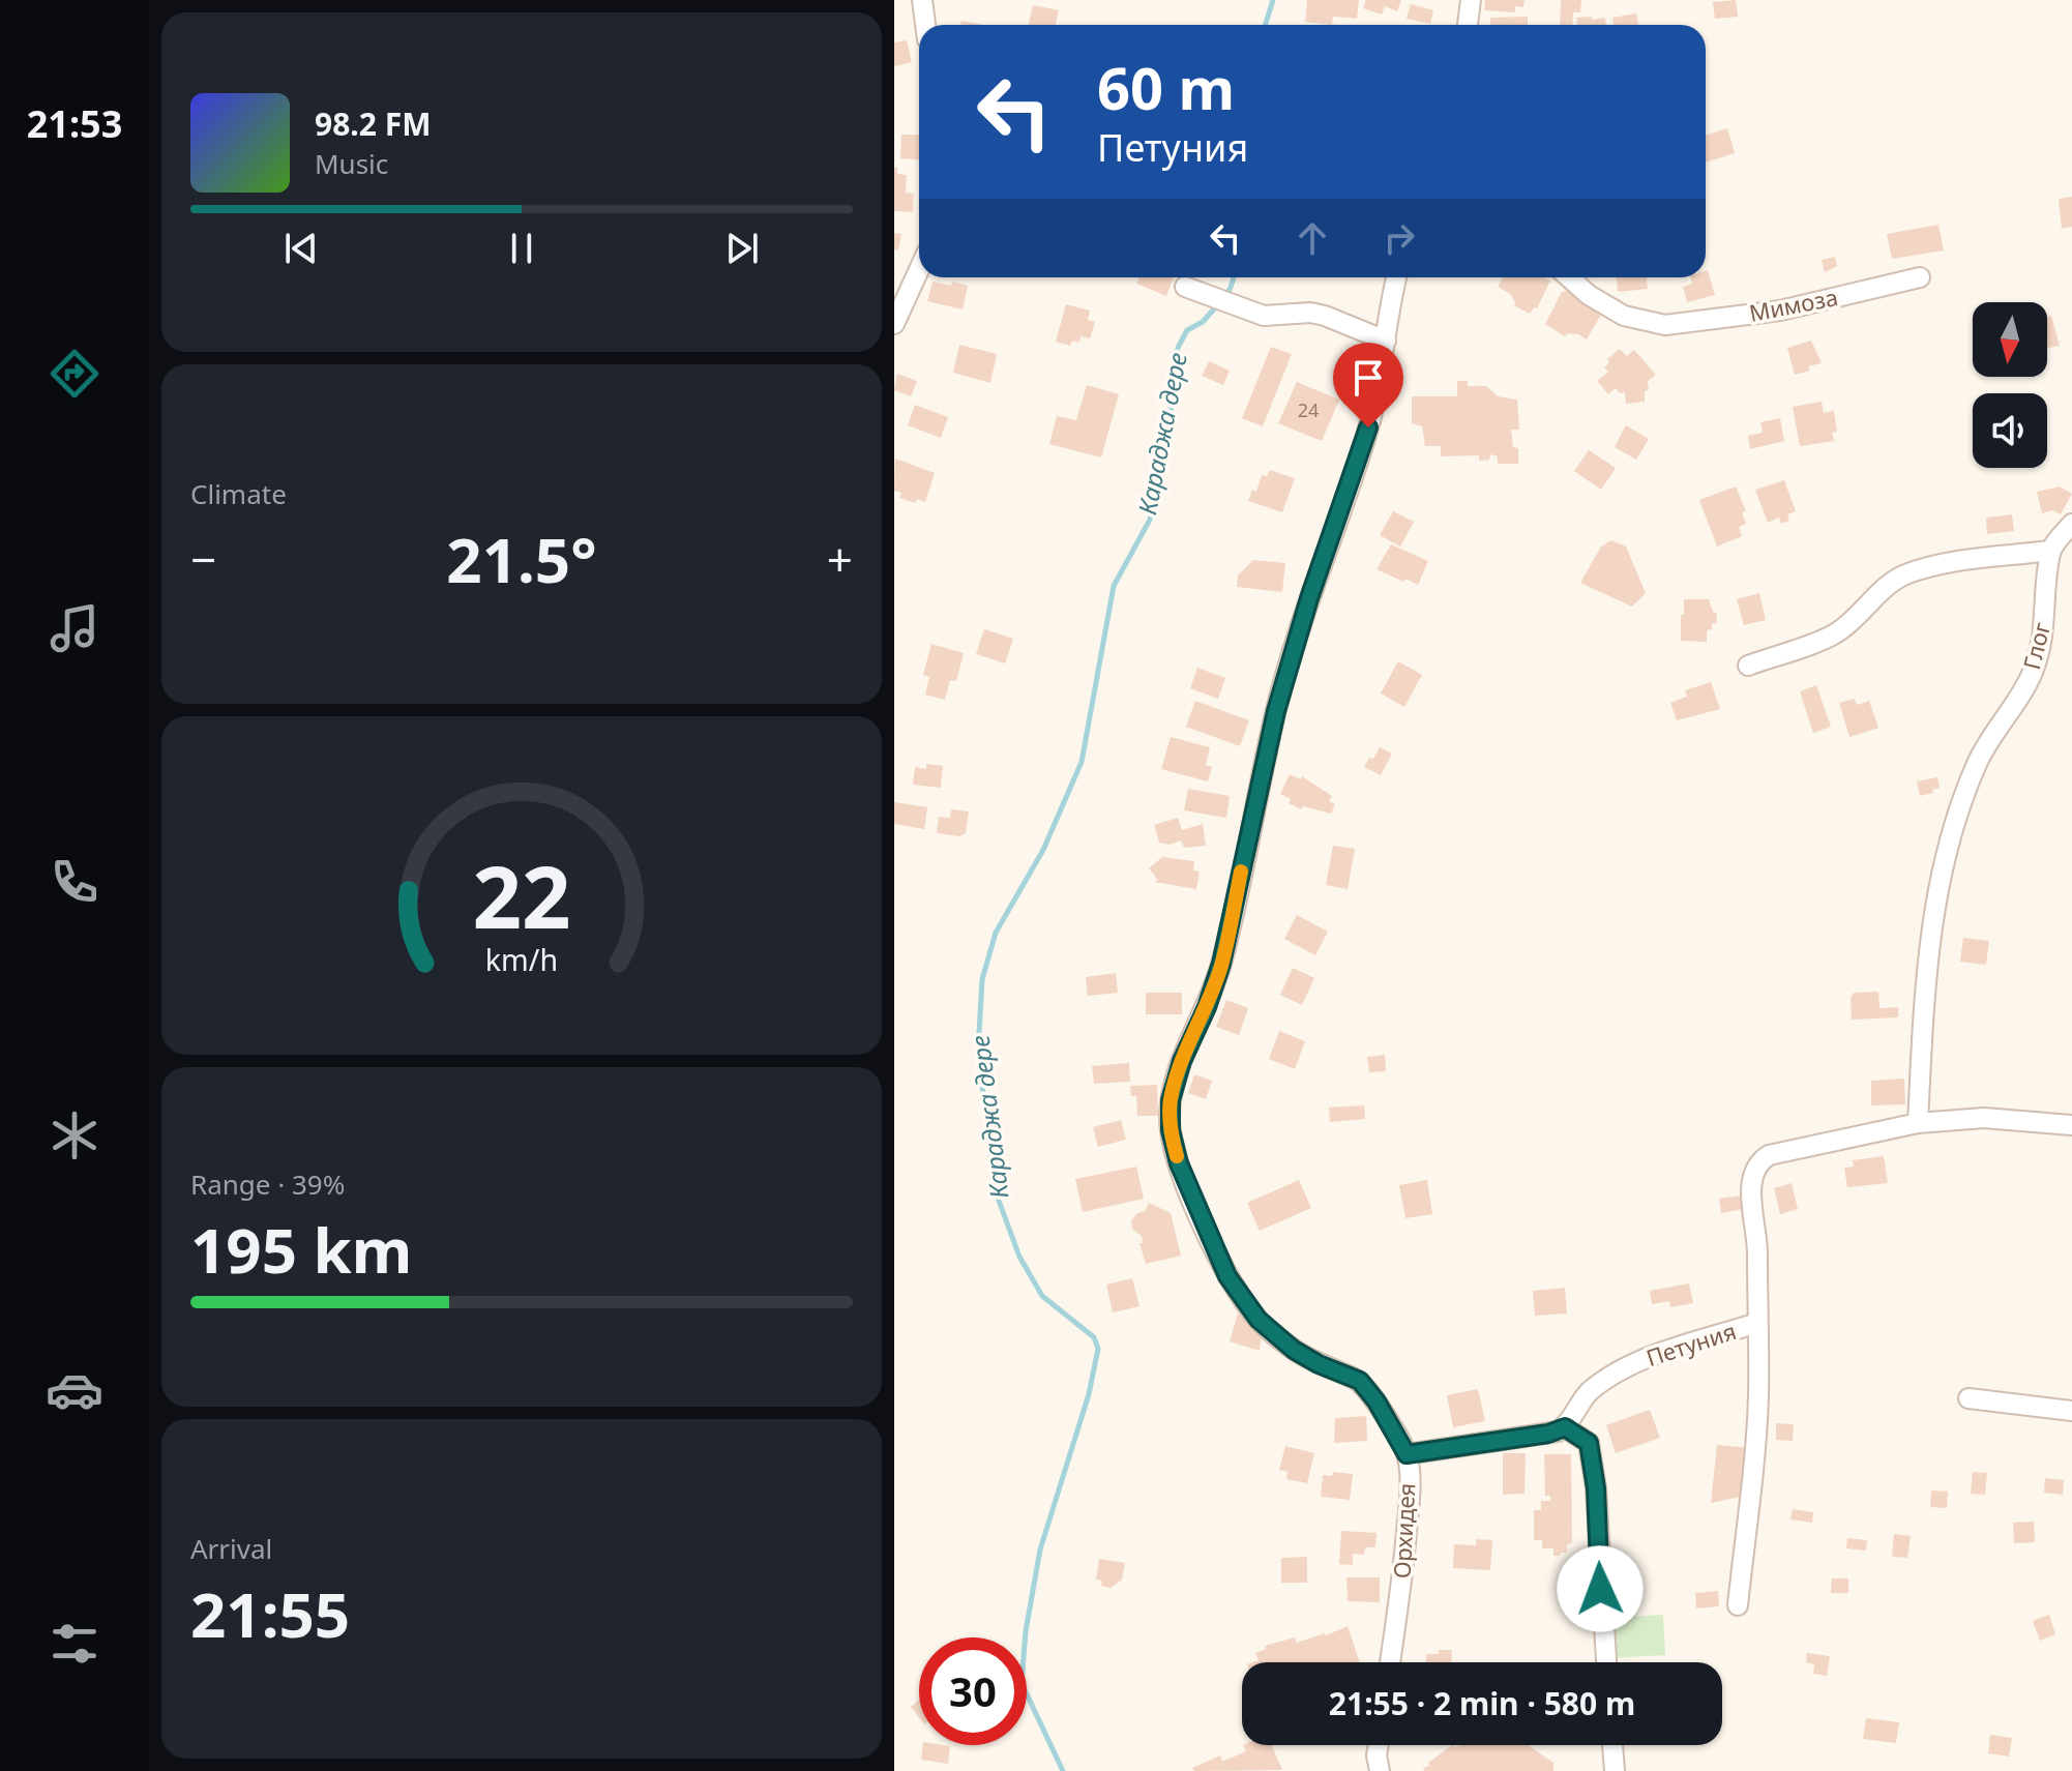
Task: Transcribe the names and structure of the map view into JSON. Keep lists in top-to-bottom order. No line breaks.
{"streets":{"street":["Мимоза","Глог","Петуния","Орхидея"]},"water":["Караджа дере"],"house_numbers":["24"],"north":"bottom","page":{"tabs":"21:53","turn":["60 m","Петуния"],"song":["98.2 FM","Music"],"tile":["Climate",["Range · 39%","195 km"],["Arrival","21:55"]],"heat":["−","21.5°","+"],"limit":"30","trip":"21:55 · 2 min · 580 m","gauge":["22","km/h"]}}
